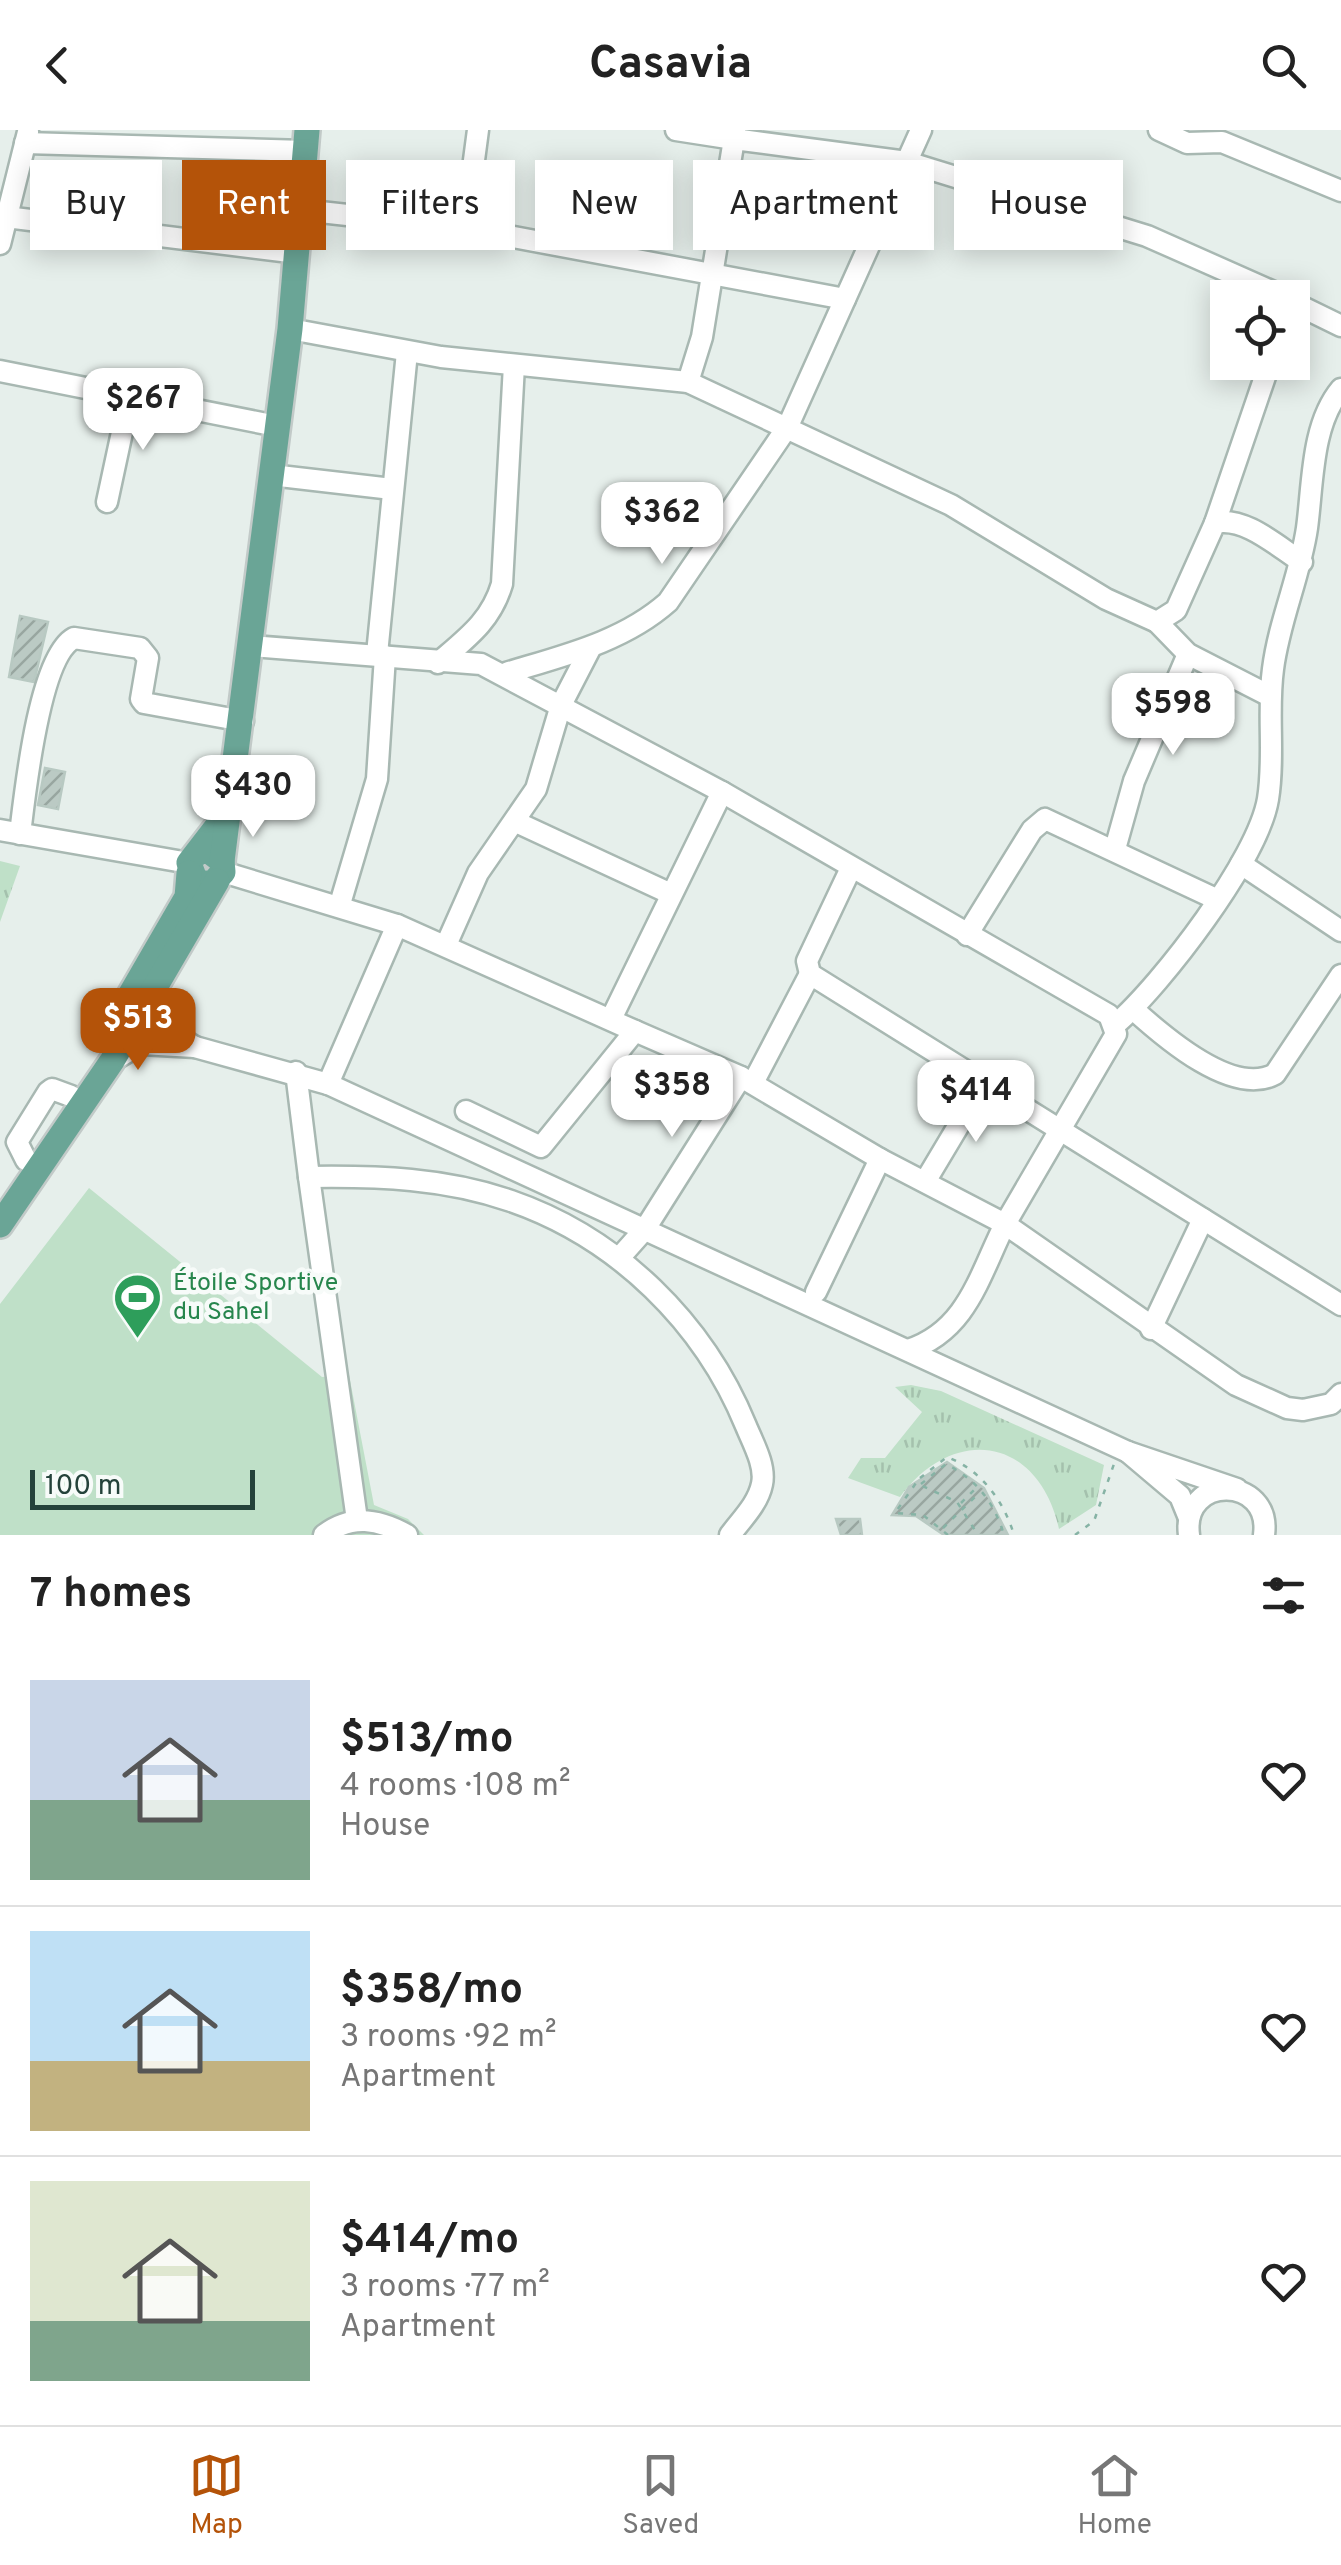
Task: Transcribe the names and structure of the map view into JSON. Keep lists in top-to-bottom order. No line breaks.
{"places":{"sports":["Étoile Sportive du Sahel"]},"scale_bar":"100 m","page":{"header":"Casavia","chip":["Buy","Rent","Filters","New","Apartment","House"],"price":["$267","$362","$598","$430","$513","$358","$414"],"scale":"100 m","heading":"7 homes","list":[{"name":"$513/mo","note":"4 rooms · 108 m² · House"},{"name":"$358/mo","note":"3 rooms · 92 m² · Apartment"},{"name":"$414/mo","note":"3 rooms · 77 m² · Apartment"}],"tabs":["Map","Saved","Home"]}}
